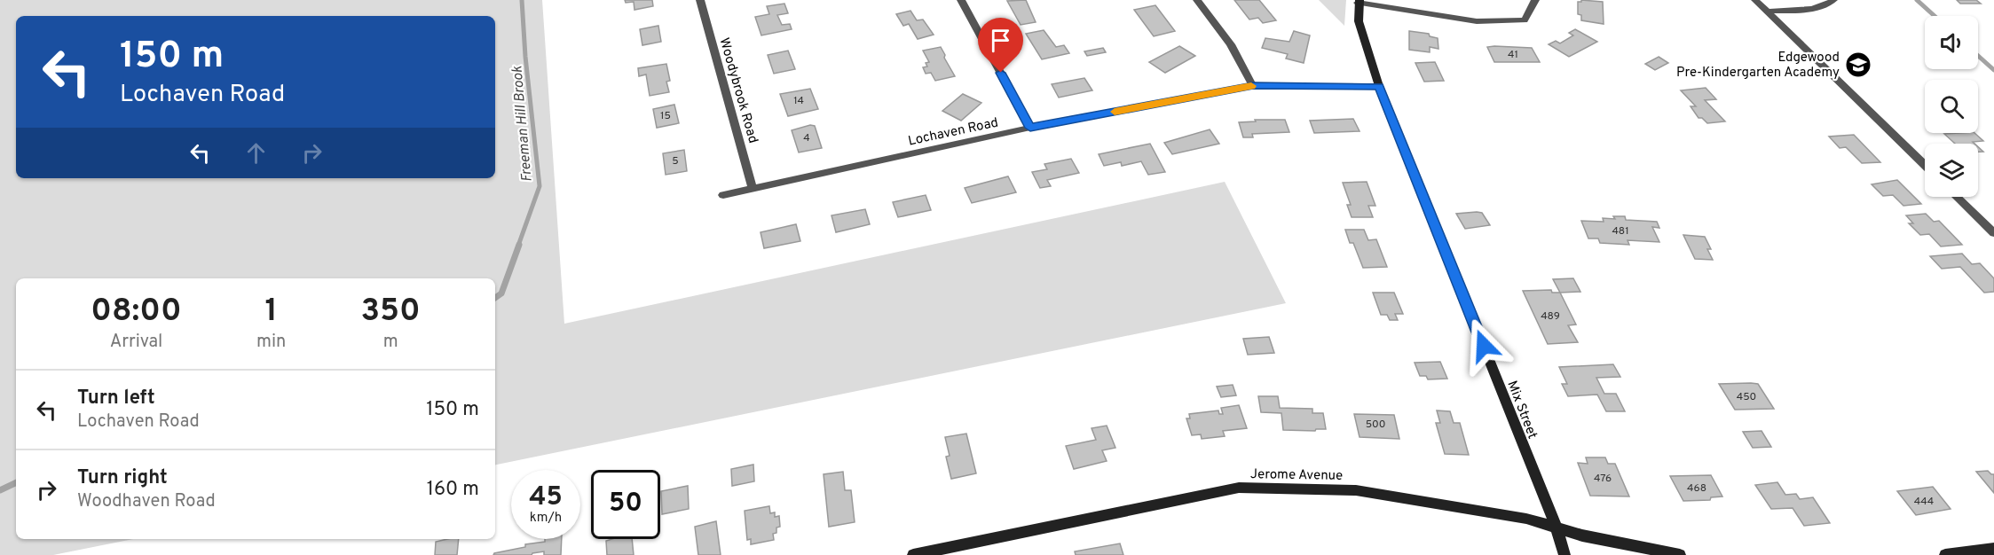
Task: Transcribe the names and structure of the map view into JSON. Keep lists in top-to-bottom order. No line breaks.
{"streets":{"main road":["Mix Street","Jerome Avenue"],"street":["Woodybrook Road","Lochaven Road"]},"crossings":[["Woodybrook Road","Lochaven Road"],["Lochaven Road","Mix Street"],["Mix Street","Jerome Avenue"]],"water":["Freeman Hill Brook"],"places":{"school or university":["Edgewood Pre-Kindergarten Academy"]},"house_numbers":["41","14","15","4","5","481","489","450","500","476","468","444"],"page":{"turn":["150 m","Lochaven Road"],"eta":["08:00","Arrival","1","min","350","m"],"list":[{"name":"Turn left","note":"Lochaven Road","value":"150 m"},{"name":"Turn right","note":"Woodhaven Road","value":"160 m"}],"speed":"45 km/h","limit":"50"}}
